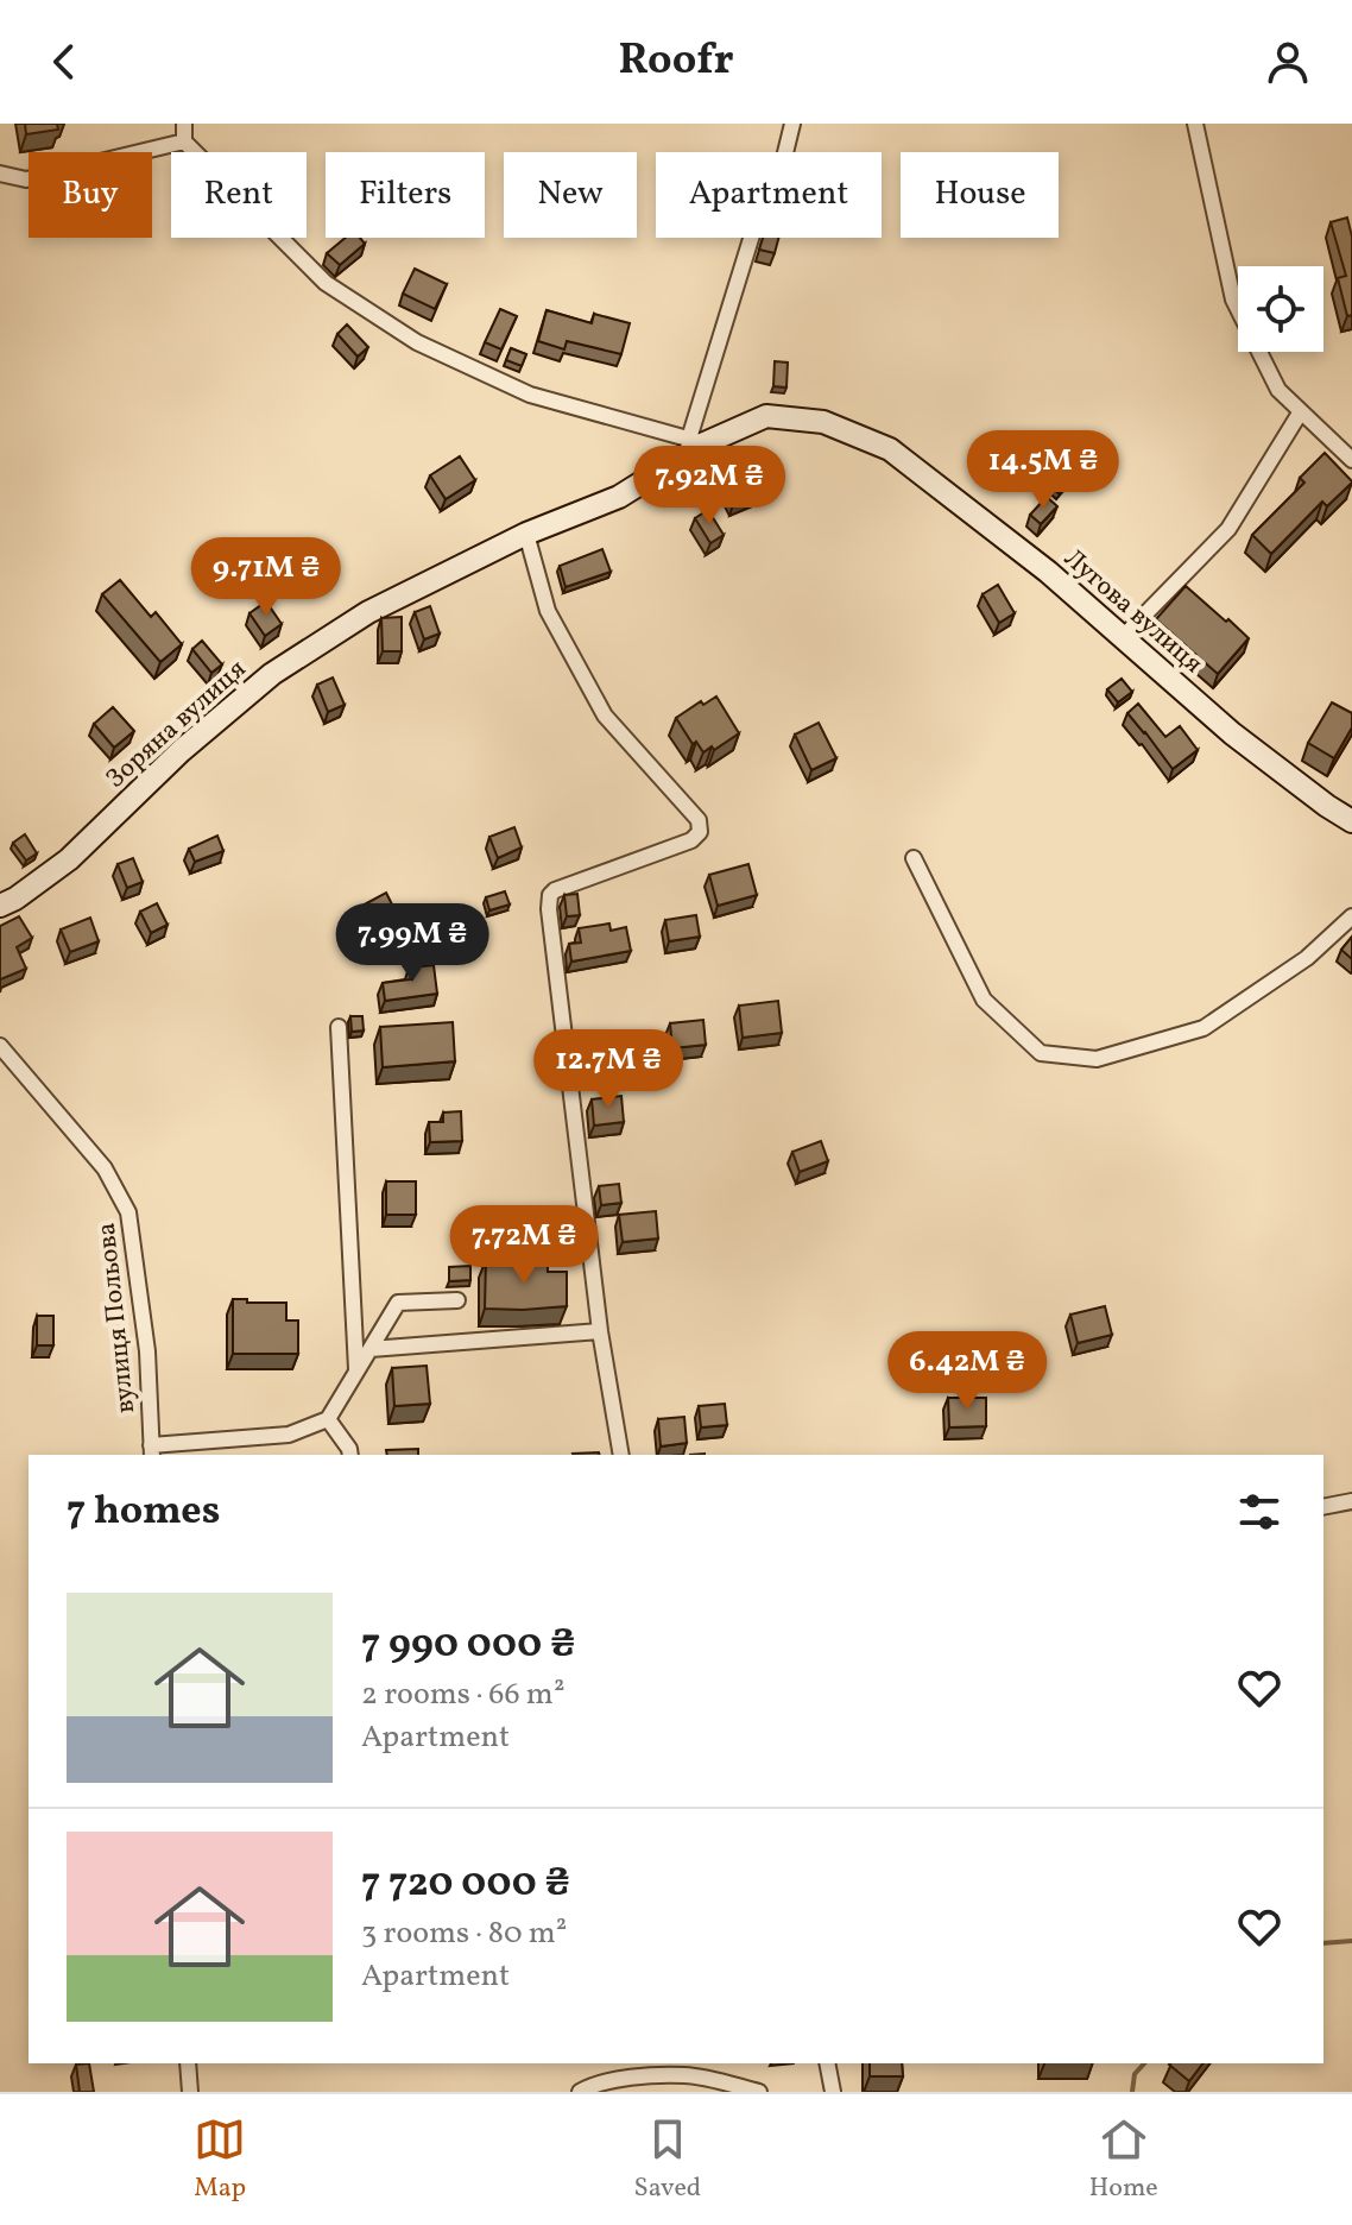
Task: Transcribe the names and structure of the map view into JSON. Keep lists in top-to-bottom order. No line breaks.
{"streets":{"street":["Лугова вулиця","Зоряна вулиця","вулиця Польова"]},"crossings":[["Лугова вулиця","Зоряна вулиця"]],"page":{"header":"Roofr","chip":["Buy","Rent","Filters","New","Apartment","House"],"price":["14.5M ₴","7.92M ₴","9.71M ₴","7.99M ₴","12.7M ₴","7.72M ₴","6.42M ₴"],"heading":"7 homes","list":[{"name":"7 990 000 ₴","note":"2 rooms · 66 m² · Apartment"},{"name":"7 720 000 ₴","note":"3 rooms · 80 m² · Apartment"}],"tabs":["Map","Saved","Home"]}}
